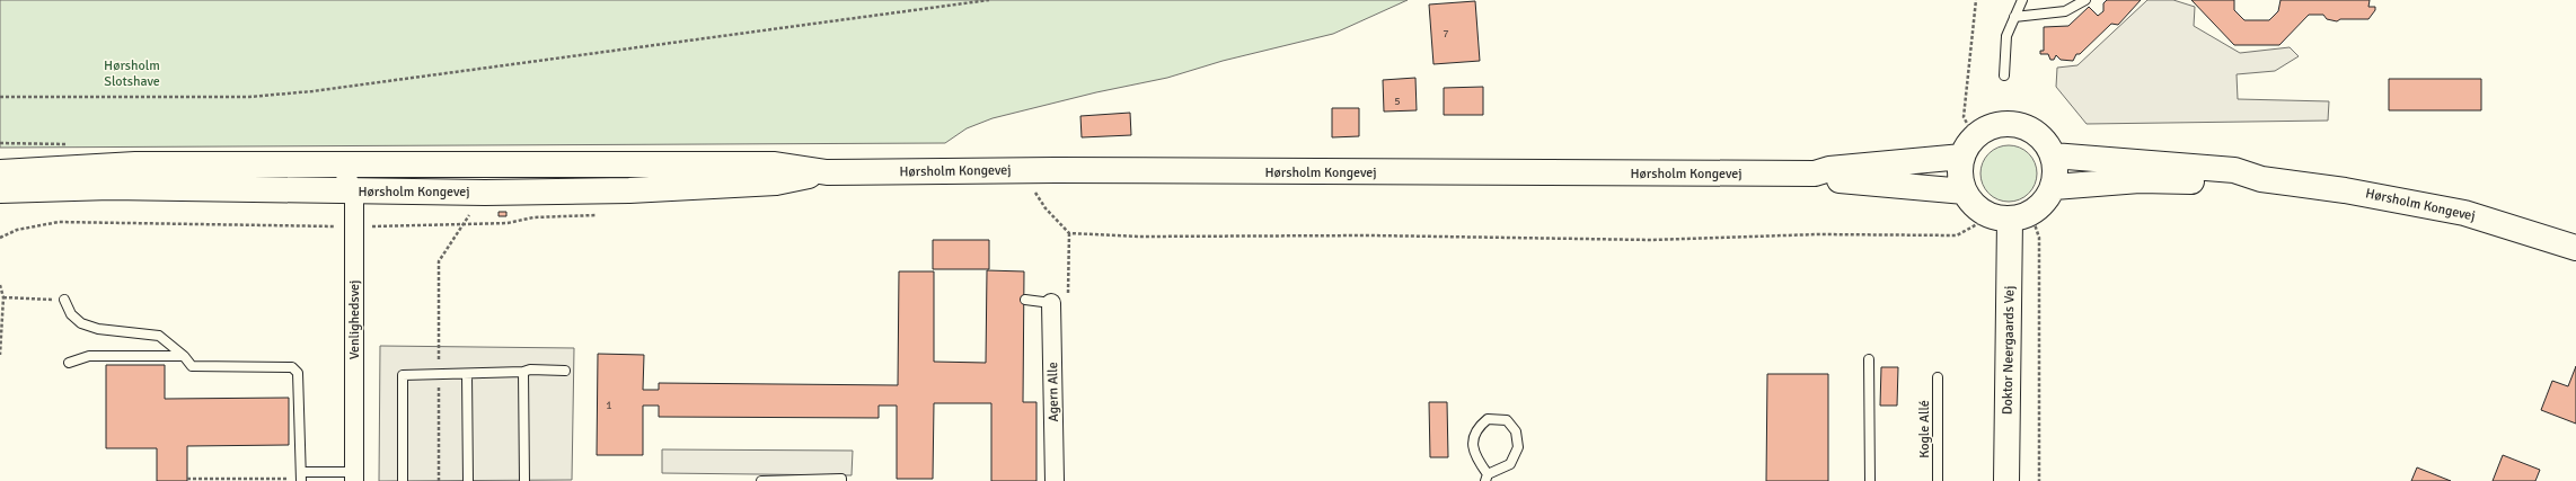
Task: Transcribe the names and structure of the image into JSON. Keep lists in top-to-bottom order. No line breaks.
{"streets":{"main road":["Hørsholm Kongevej","Doktor Neergaards Vej"],"street":["Venlighedsvej","Agern Alle"],"lane":["Kogle Allé"]},"crossings":[["Hørsholm Kongevej","Venlighedsvej"],["Hørsholm Kongevej","Doktor Neergaards Vej"]],"parks":["Hørsholm Slotshave"],"house_numbers":["7","5","1"]}
